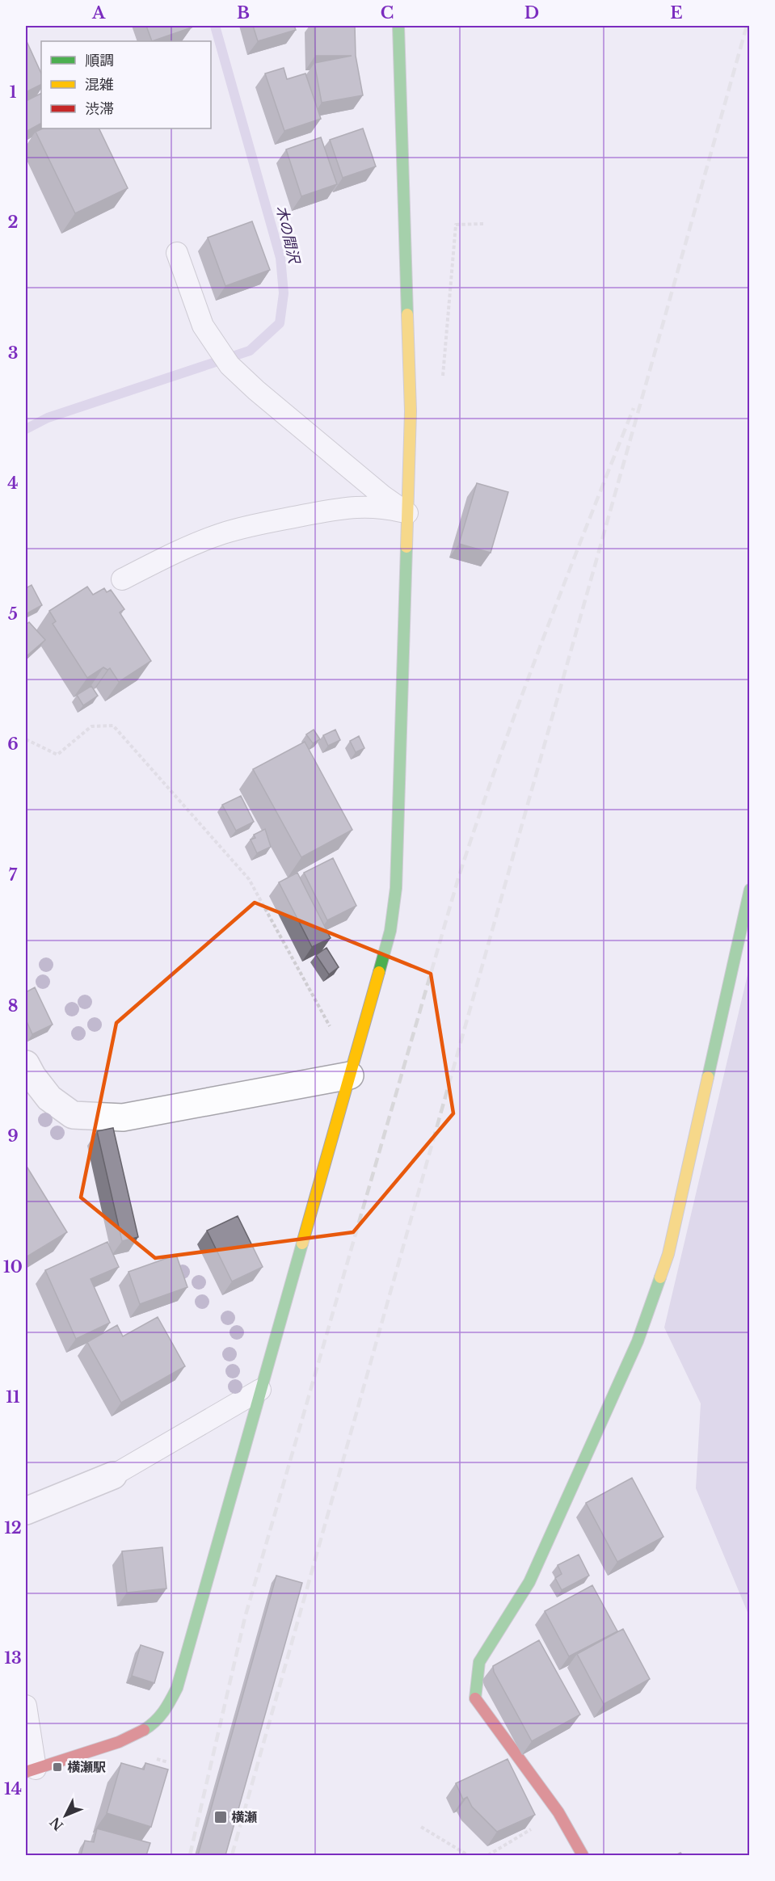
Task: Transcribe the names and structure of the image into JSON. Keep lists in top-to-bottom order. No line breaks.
{"water":["木の間沢"],"places":{"transit":["横瀬駅","横瀬"]},"legend":["順調","混雑","渋滞"],"north":"bottom left","grid":{"columns":["A","B","C","D","E"],"rows":["1","2","3","4","5","6","7","8","9","10","11","12","13","14"]}}
